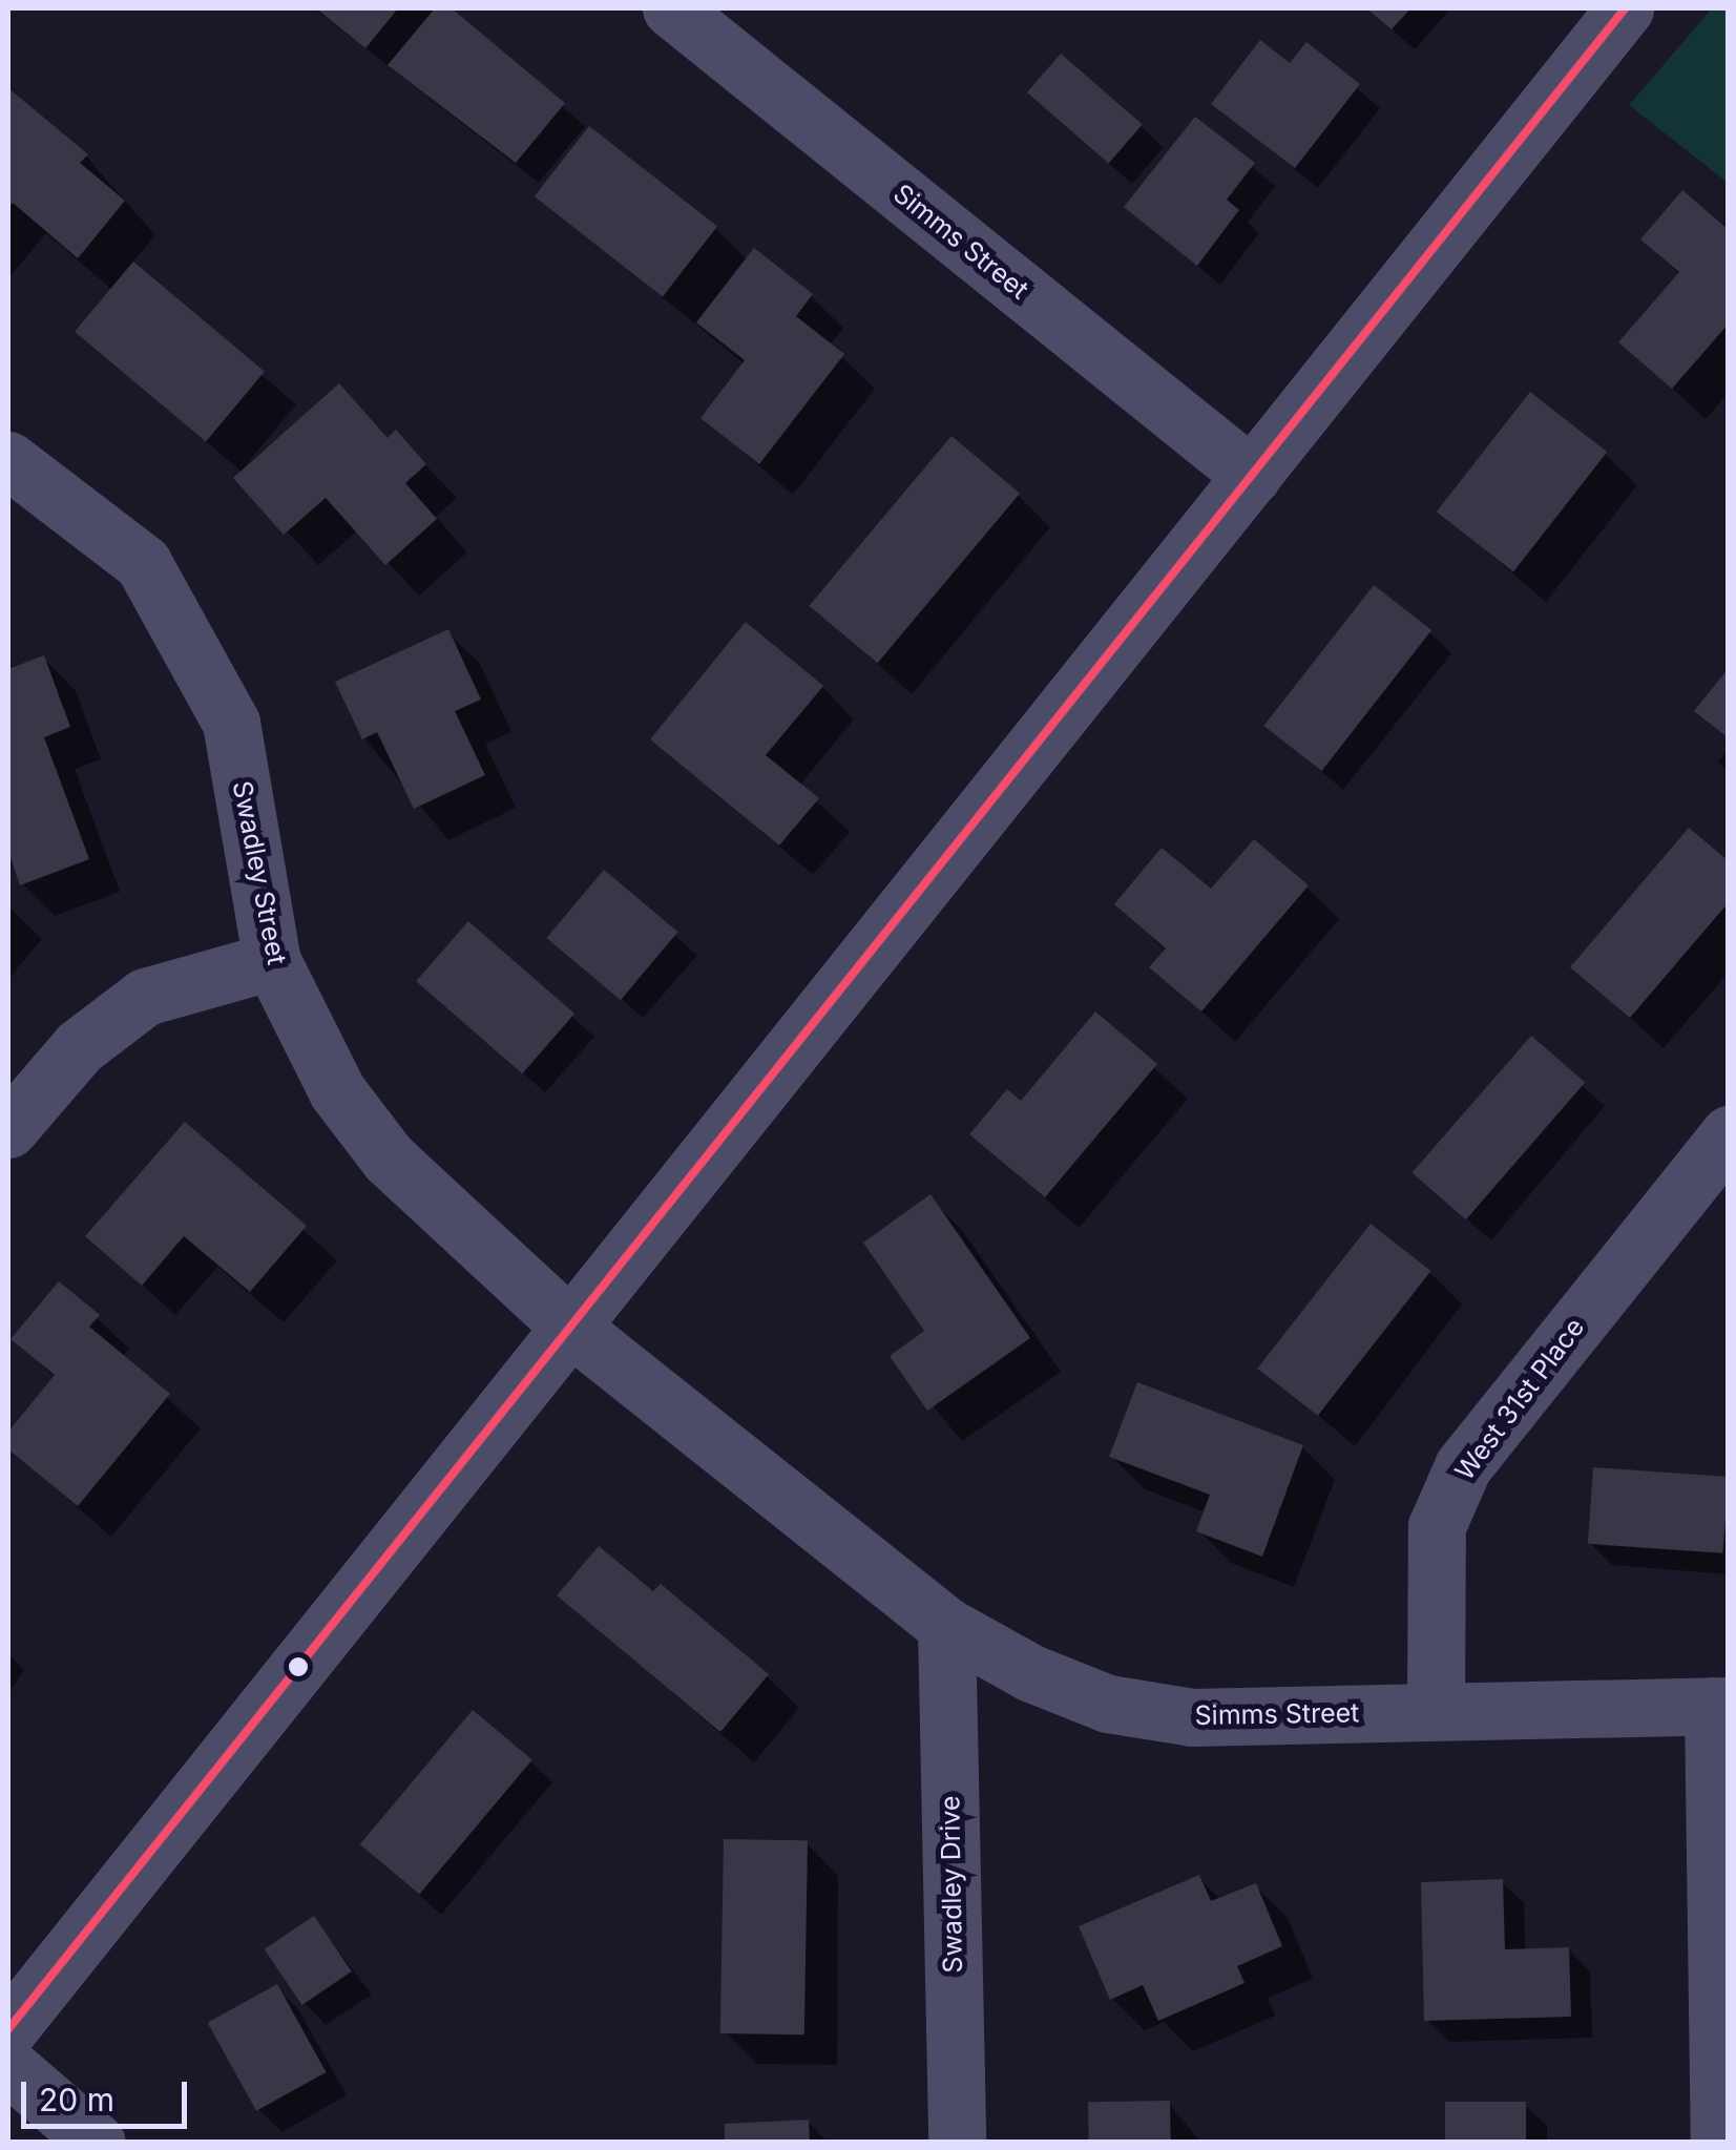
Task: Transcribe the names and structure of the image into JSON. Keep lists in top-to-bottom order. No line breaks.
{"streets":{"street":["Simms Street","Swadley Street","West 31st Place","Swadley Drive"]},"crossings":[["Simms Street","Swadley Street"],["Simms Street","West 31st Place"],["Simms Street","Swadley Drive"]],"scale_bar":"20 m"}
